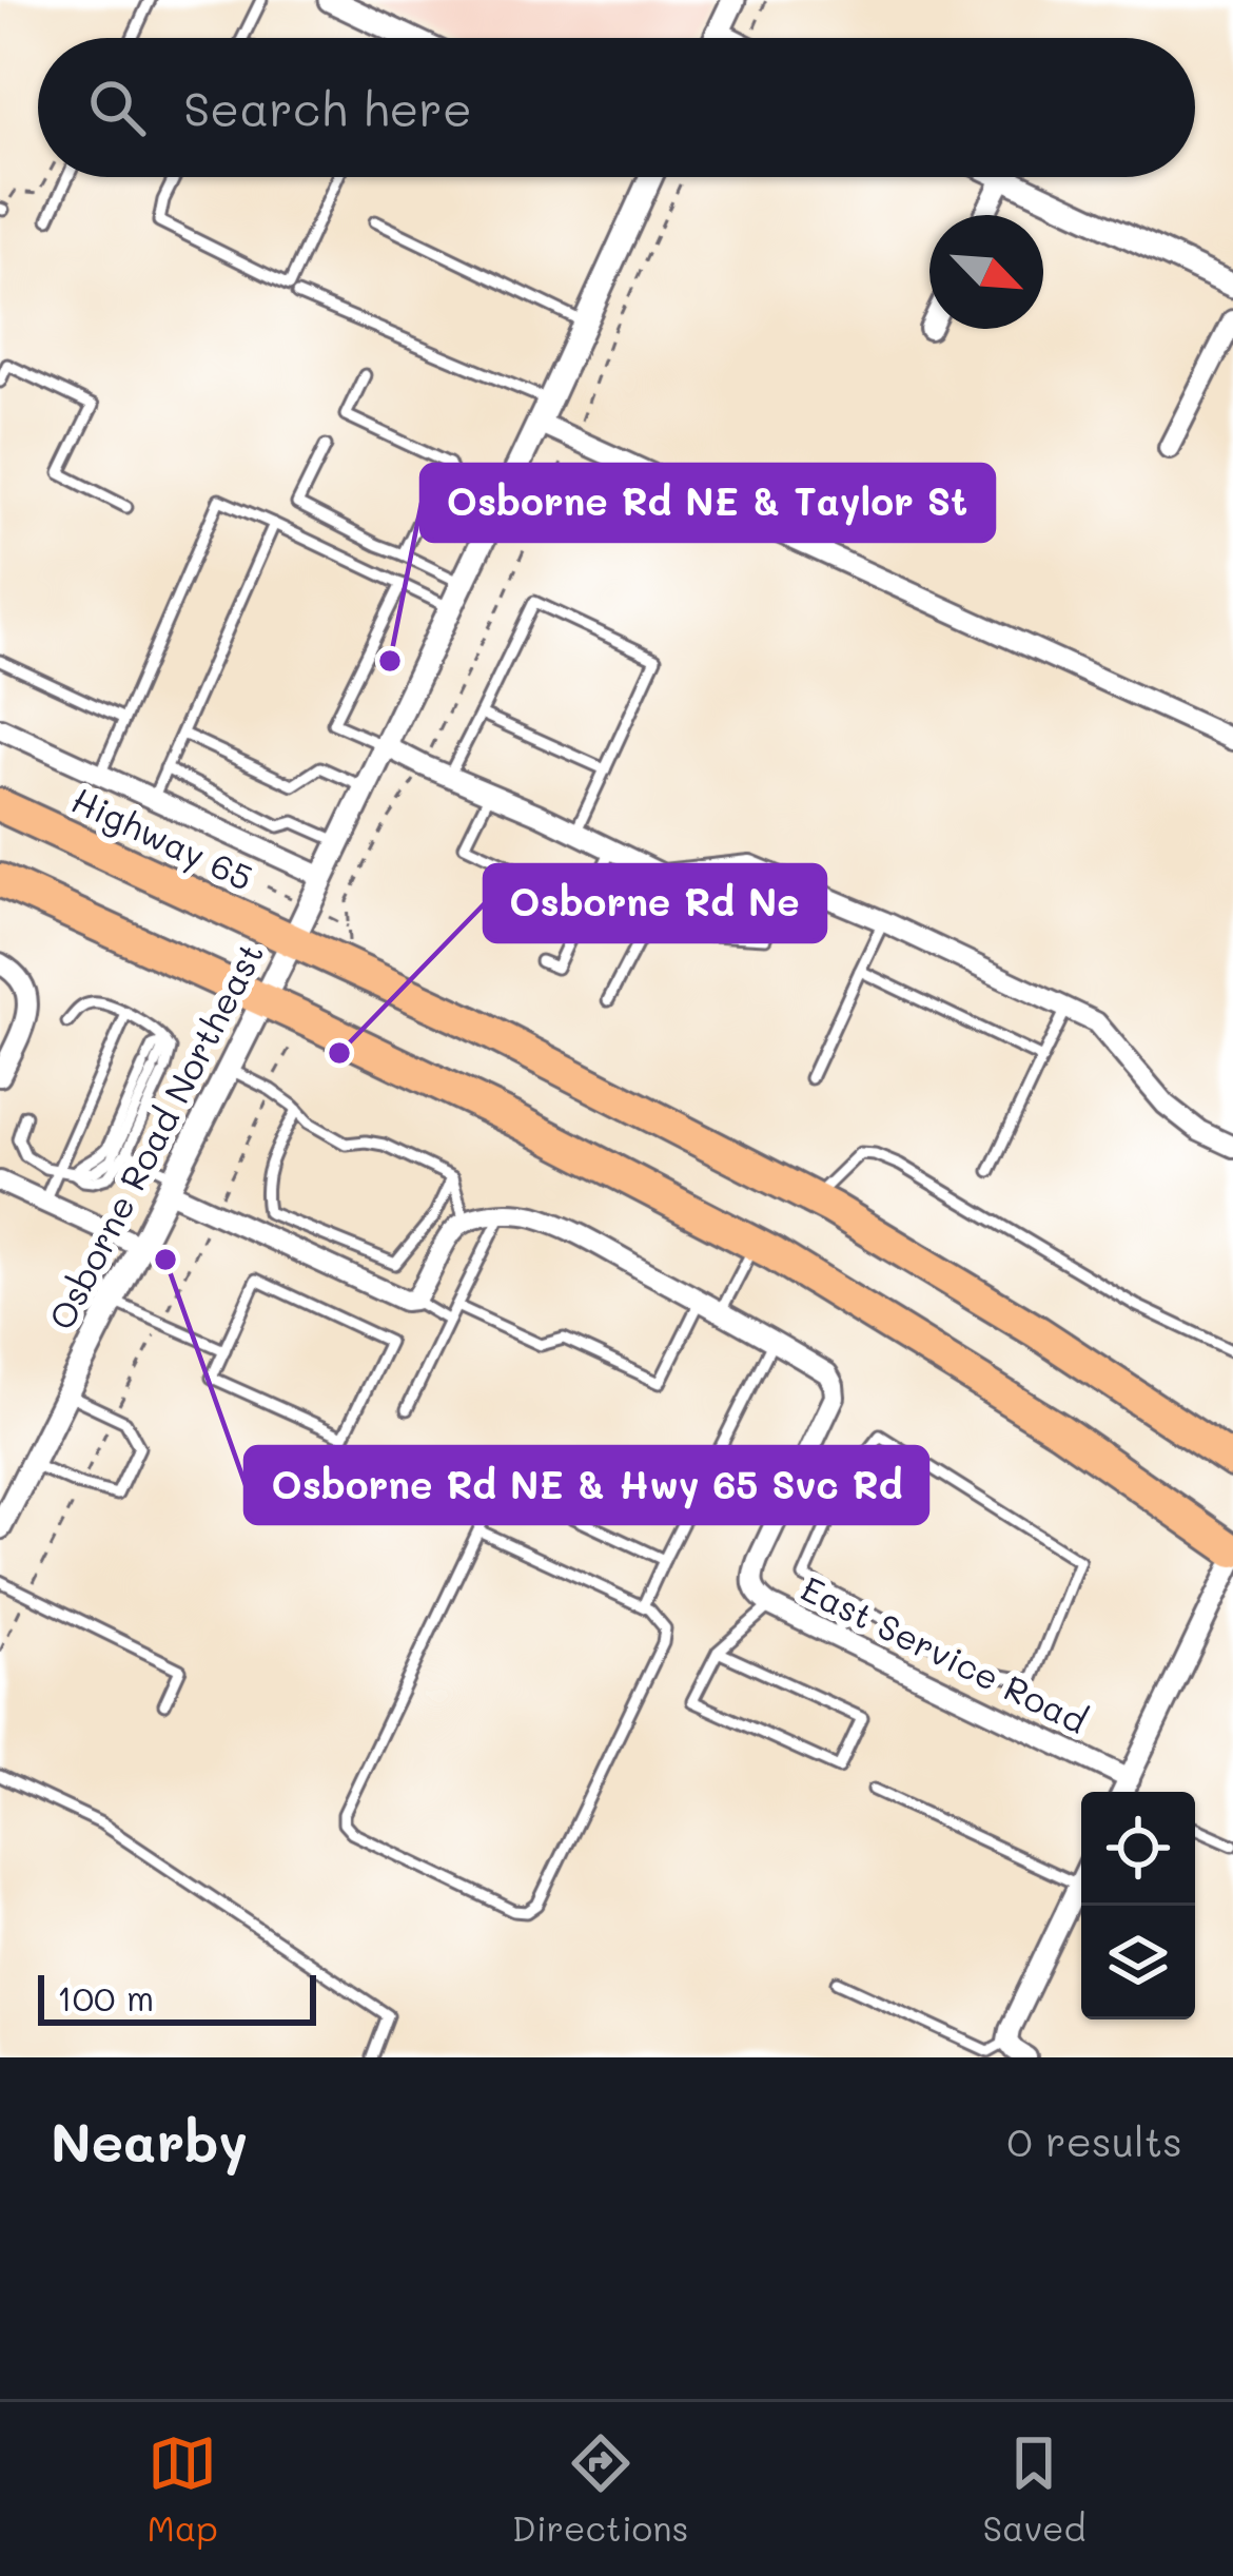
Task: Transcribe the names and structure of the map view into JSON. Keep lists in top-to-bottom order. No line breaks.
{"streets":{"highway":["Highway 65"],"street":["Osborne Road Northeast","East Service Road"]},"crossings":[["Highway 65","Osborne Road Northeast"]],"places":["Osborne Rd NE & Taylor St","Osborne Rd Ne","Osborne Rd NE & Hwy 65 Svc Rd"],"scale_bar":"100 m","north":"bottom right","page":{"search":"Search here","scale":"100 m","heading":["Nearby","0 results"],"nav":["Map","Directions","Saved"]}}
